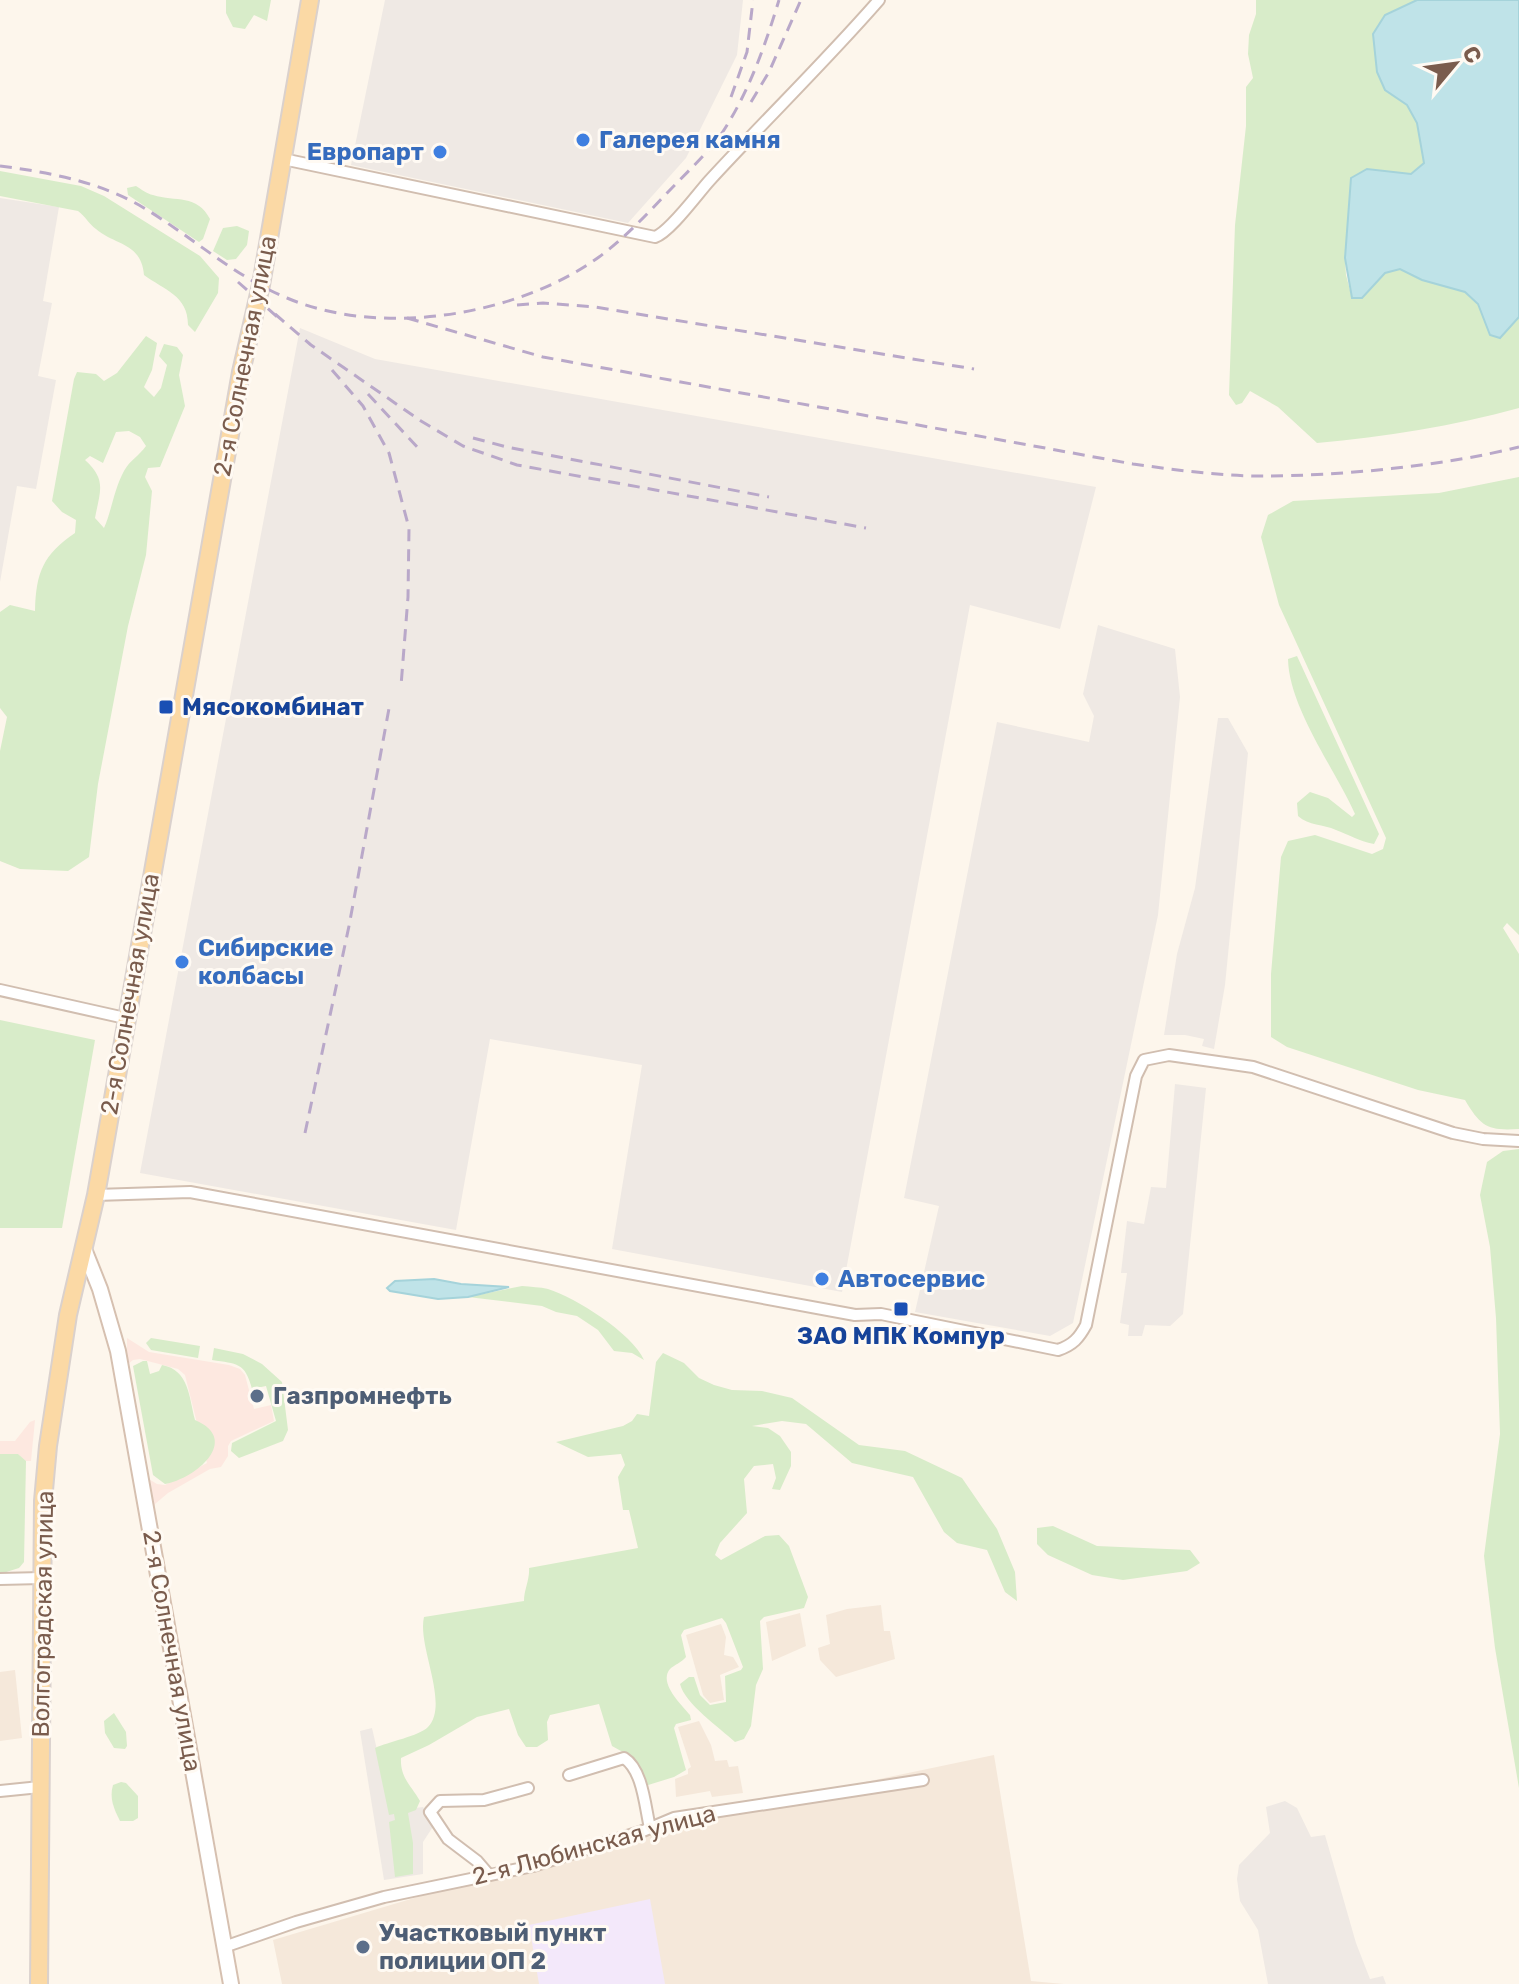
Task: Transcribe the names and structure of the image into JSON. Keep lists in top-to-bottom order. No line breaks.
{"streets":{"main road":["2-я Солнечная улица","Волгоградская улица"],"street":["2-я Любинская улица"]},"crossings":[["2-я Солнечная улица","Волгоградская улица"],["2-я Солнечная улица","2-я Любинская улица"]],"places":{"other":["Галерея камня","Европарт","Сибирские колбасы","Автосервис","Газпромнефть","Участковый пункт полиции ОП 2"],"transit":["Мясокомбинат","ЗАО МПК Компур"]},"north":"top right"}
